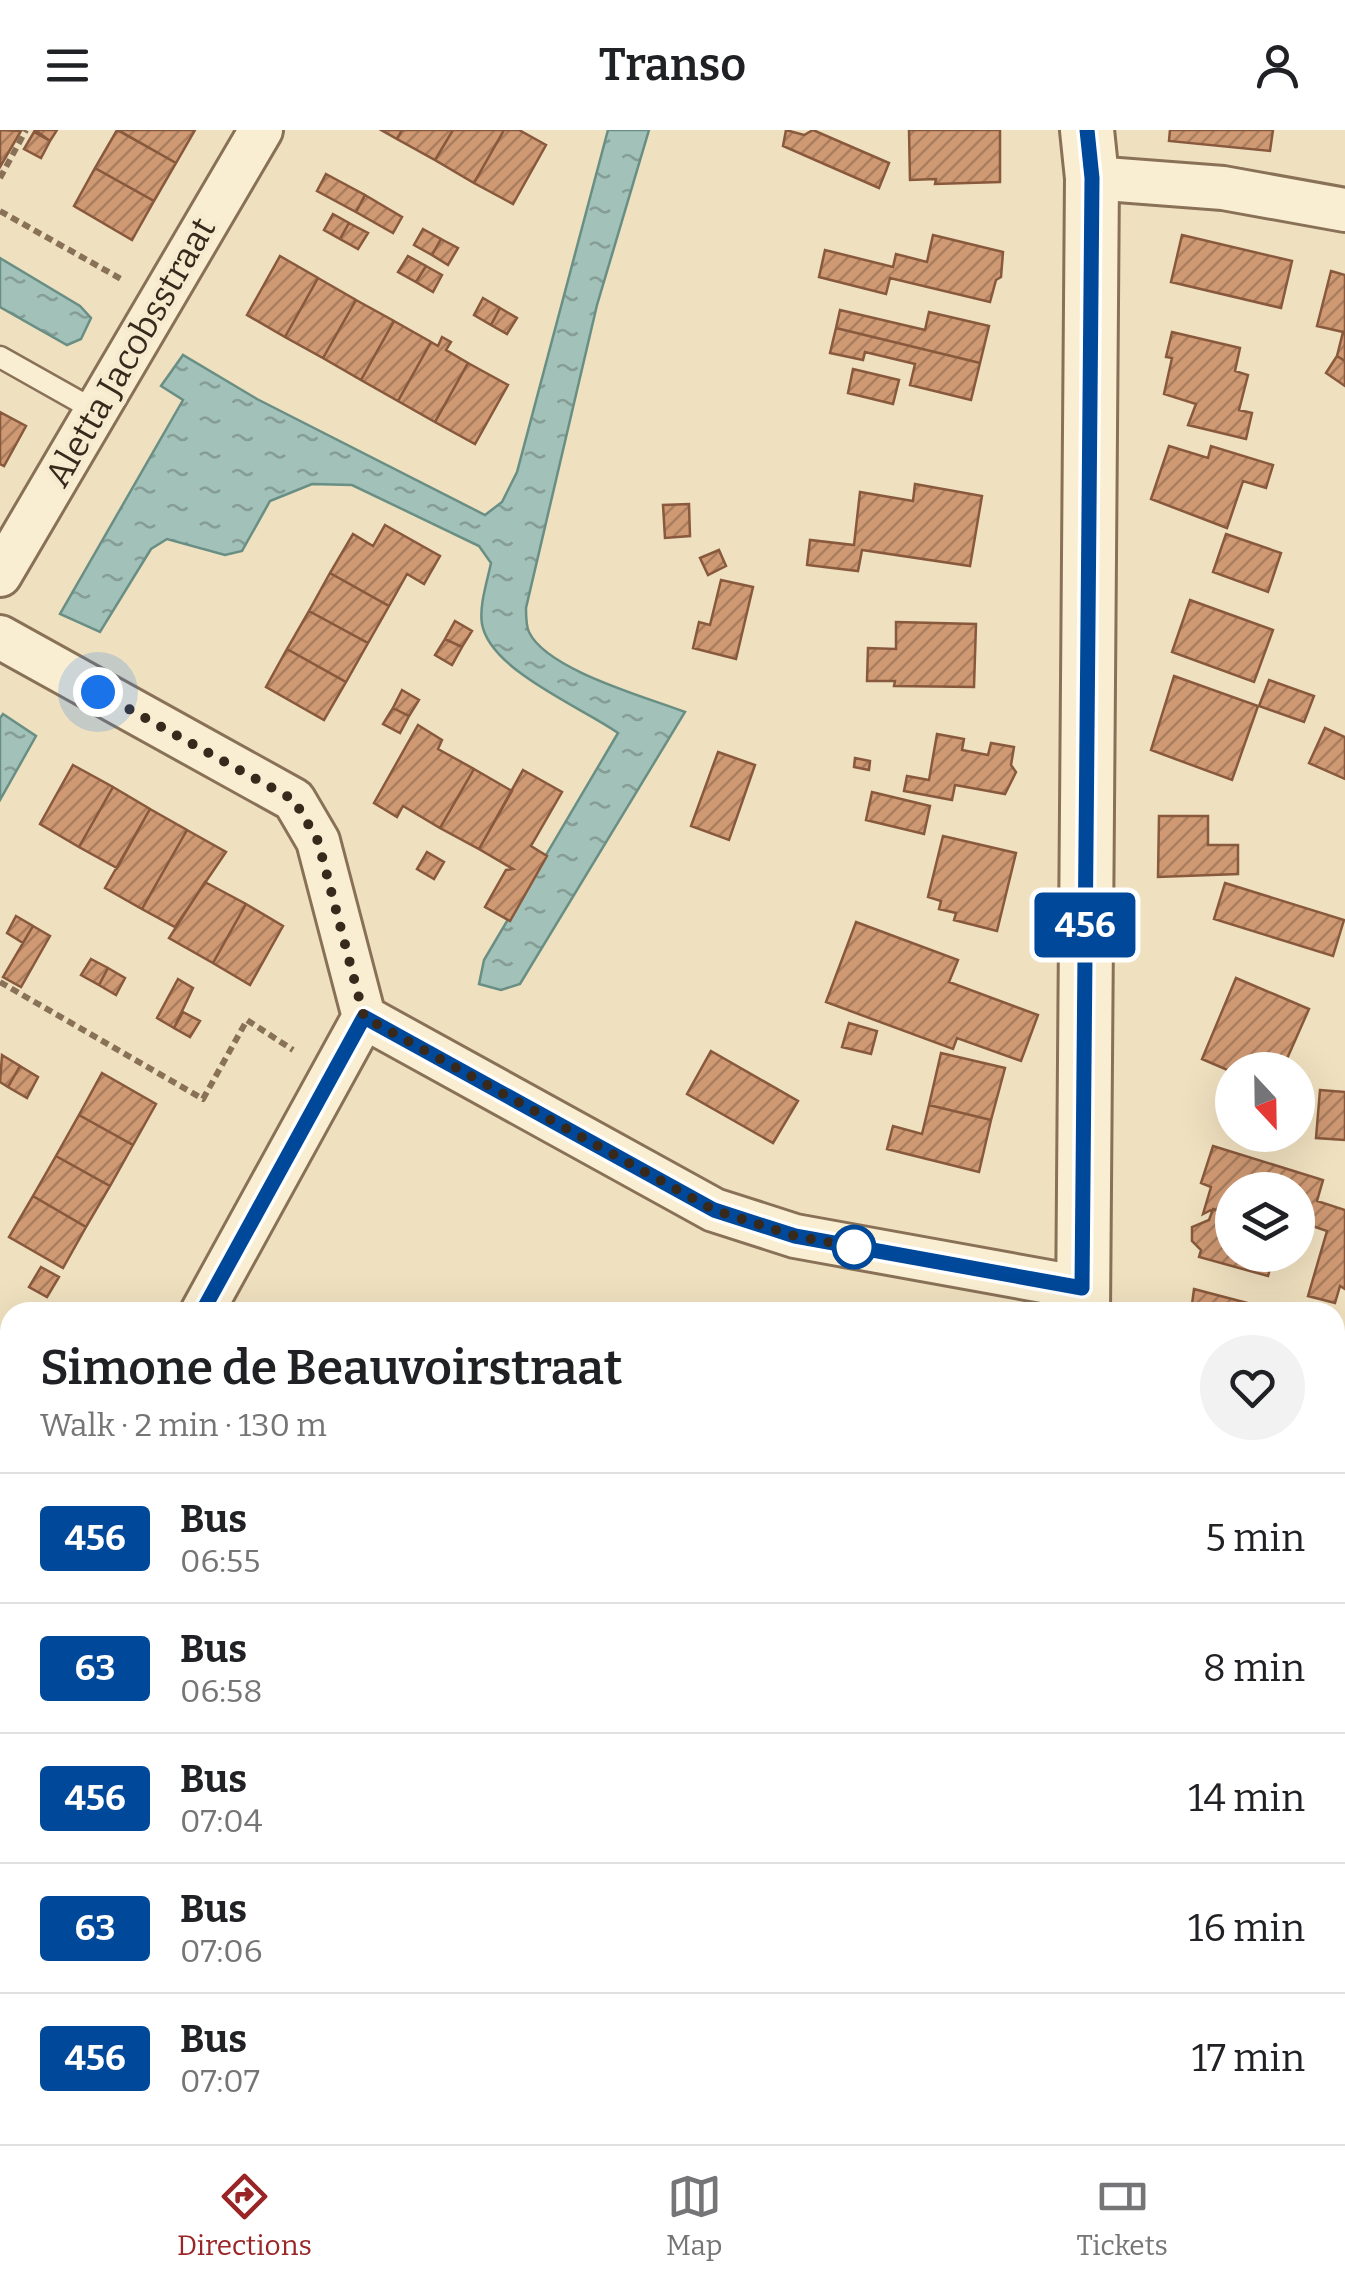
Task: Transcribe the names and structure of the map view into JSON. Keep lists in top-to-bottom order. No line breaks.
{"streets":{"street":["Aletta Jacobsstraat"]},"lines":["bus line 456"],"north":"bottom","page":{"header":"Transo","on_map":"456","heading":["Simone de Beauvoirstraat","Walk · 2 min · 130 m"],"list":[{"mark":"456","name":"Bus","note":"06:55","value":"5 min"},{"mark":"63","name":"Bus","note":"06:58","value":"8 min"},{"mark":"456","name":"Bus","note":"07:04","value":"14 min"},{"mark":"63","name":"Bus","note":"07:06","value":"16 min"},{"mark":"456","name":"Bus","note":"07:07","value":"17 min"}],"tabs":["Directions","Map","Tickets"]}}
